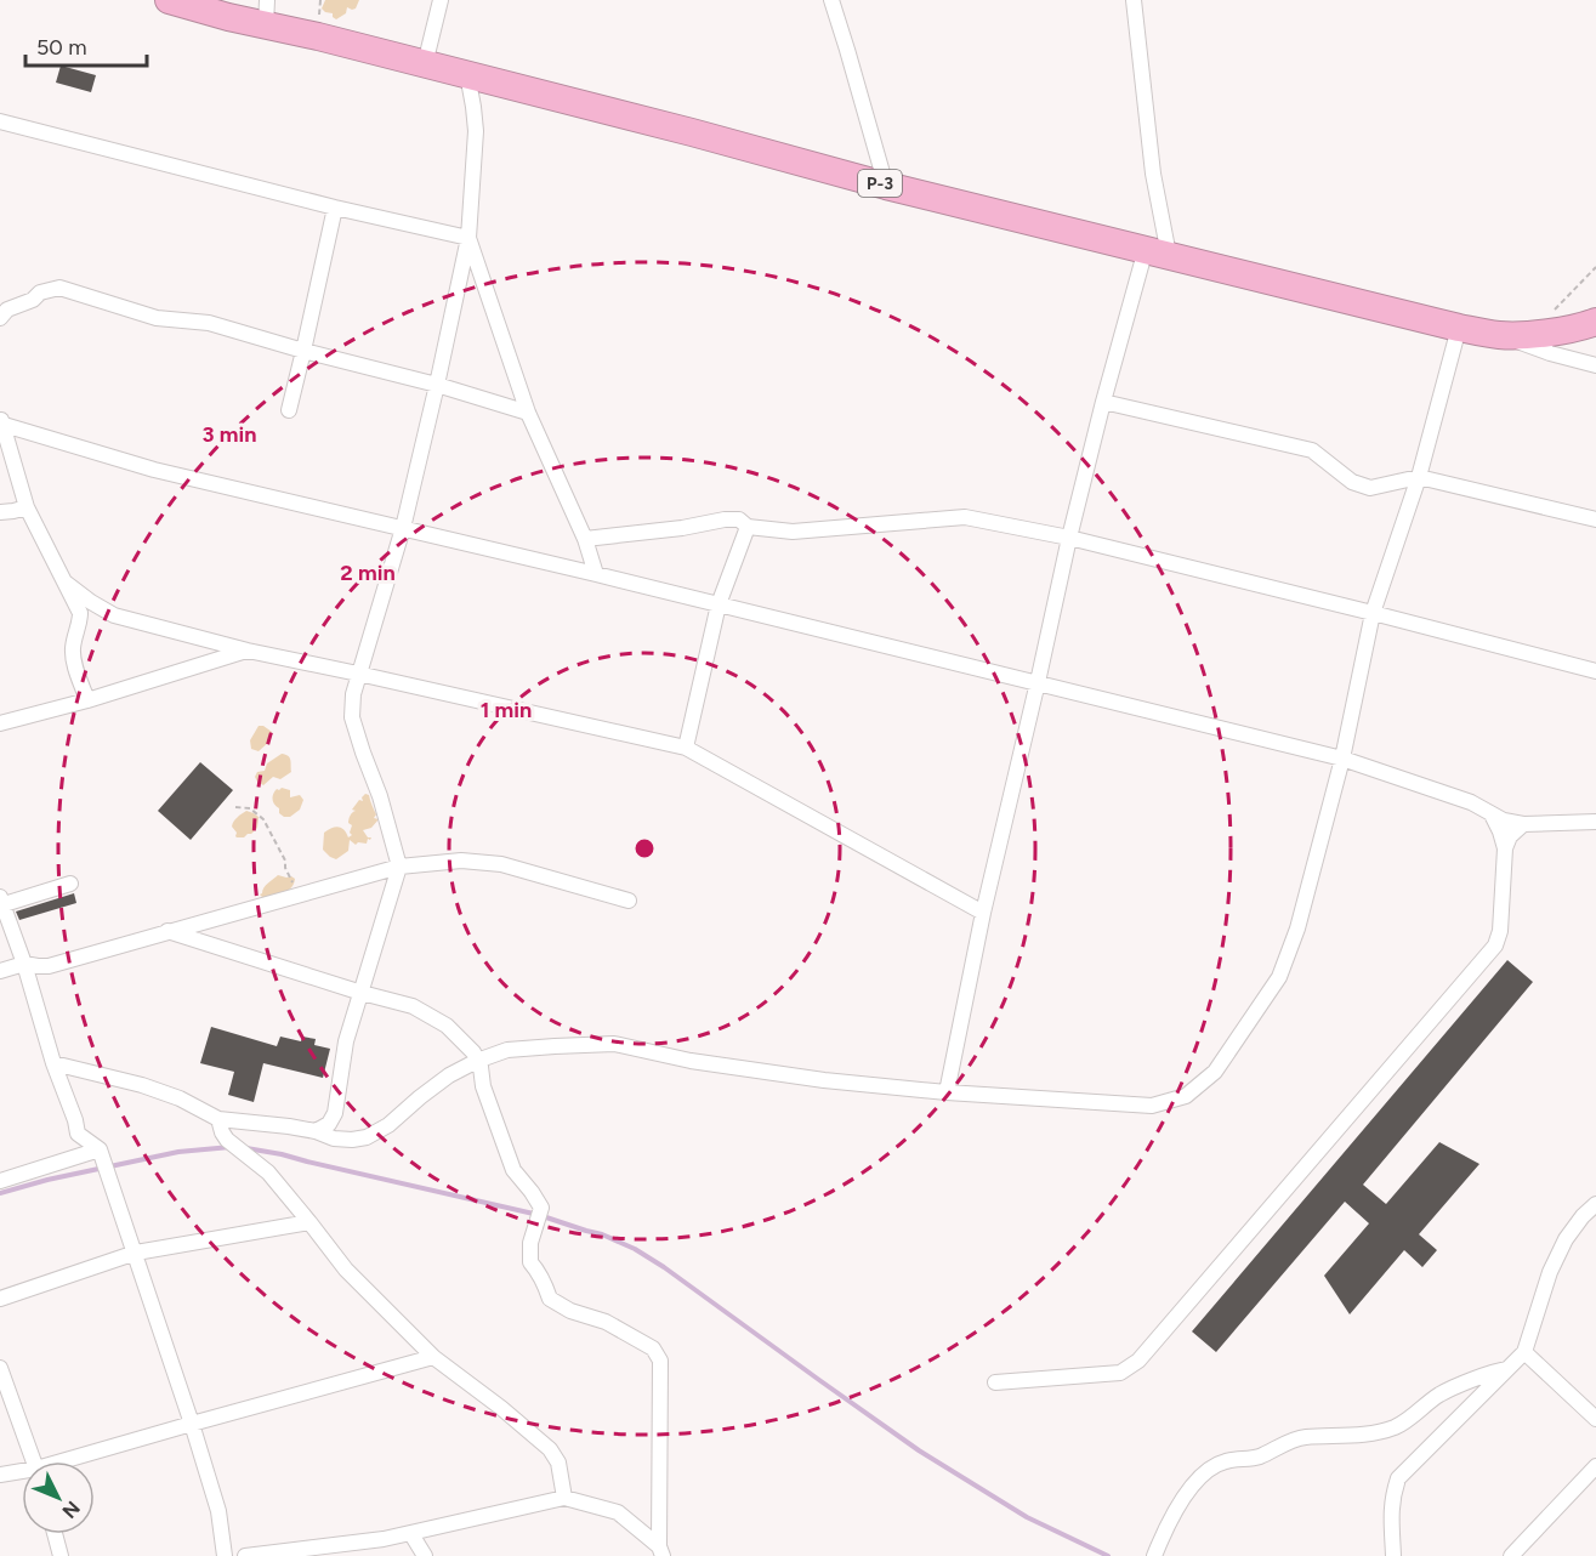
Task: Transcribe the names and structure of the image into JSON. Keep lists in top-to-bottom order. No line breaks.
{"streets":{"highway":["P-3"]},"scale_bar":"50 m","north":"bottom right","rings":["3 min","2 min","1 min"]}
